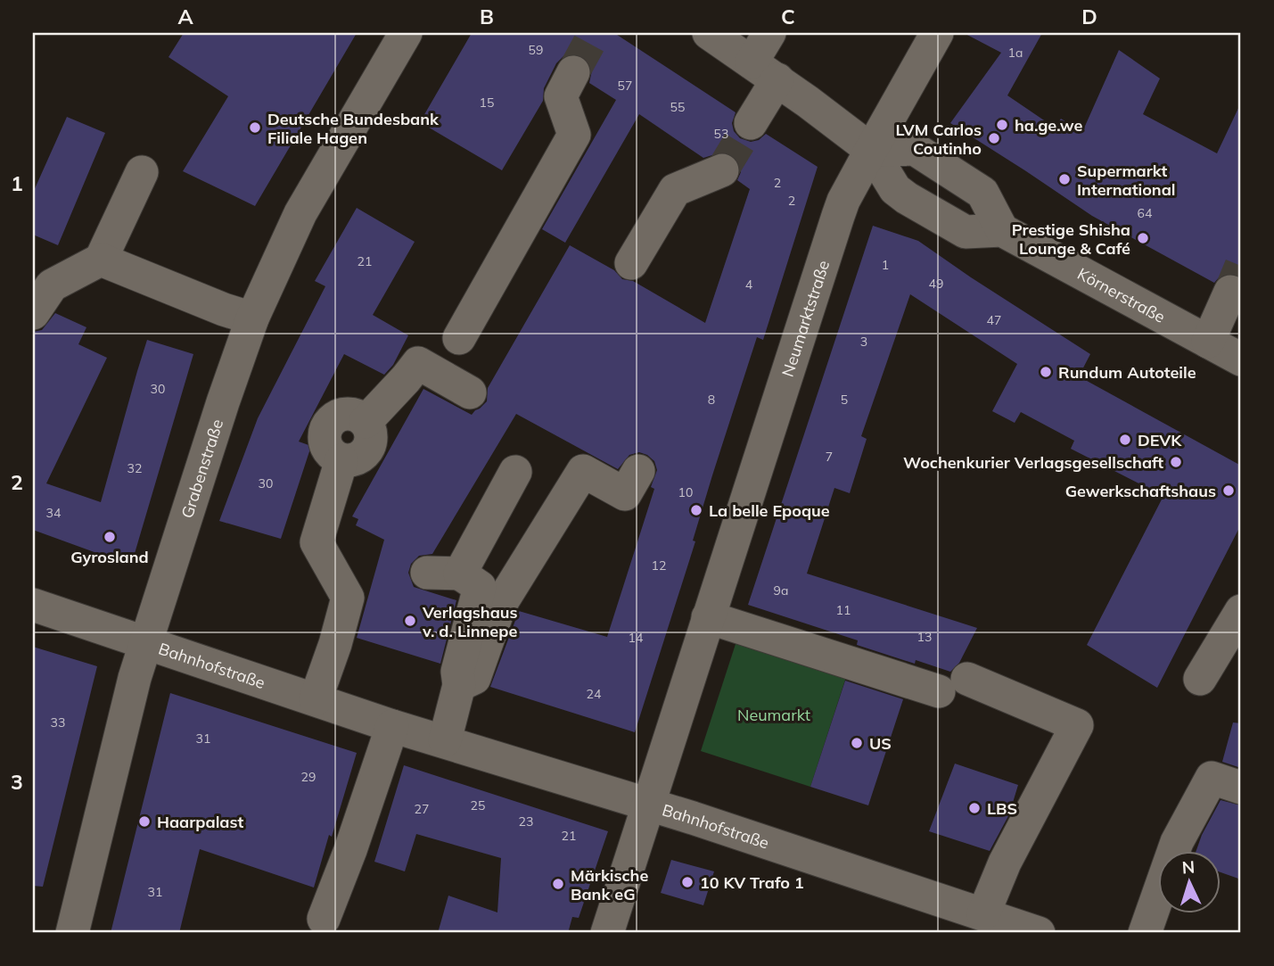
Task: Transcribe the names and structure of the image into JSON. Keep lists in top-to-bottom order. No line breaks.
{"streets":{"street":["Körnerstraße","Neumarktstraße","Grabenstraße","Bahnhofstraße"]},"crossings":[["Neumarktstraße","Bahnhofstraße"],["Grabenstraße","Bahnhofstraße"]],"parks":["Neumarkt"],"places":["ha.ge.we","Deutsche Bundesbank Filiale Hagen","LVM Carlos Coutinho","Supermarkt International","Prestige Shisha Lounge & Café","Rundum Autoteile","DEVK","Wochenkurier Verlagsgesellschaft","Gewerkschaftshaus","La belle Epoque","Gyrosland","Verlagshaus v. d. Linnepe","US","LBS","Haarpalast","10 KV Trafo 1","Märkische Bank eG"],"house_numbers":["59","1a","57","15","55","53","2","2","64","21","1","49","4","47","3","30","8","5","7","32","30","10","34","12","9a","11","13","14","24","33","31","29","25","27","23","21","31"],"north":"top","grid":{"columns":["A","B","C","D"],"rows":["1","2","3"]}}
